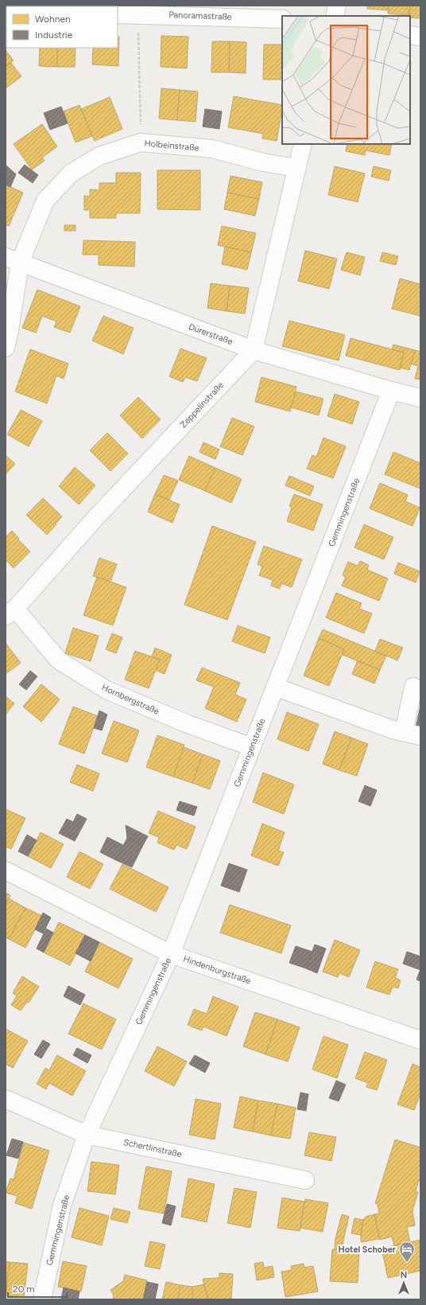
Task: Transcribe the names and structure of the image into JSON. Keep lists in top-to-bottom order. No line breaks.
{"streets":{"street":["Panoramastraße","Holbeinstraße","Dürerstraße","Zeppelinstraße","Gemmingenstraße","Hornbergstraße","Hindenburgstraße","Schertlinstraße"]},"crossings":[["Holbeinstraße","Dürerstraße"],["Holbeinstraße","Zeppelinstraße"],["Dürerstraße","Zeppelinstraße"],["Dürerstraße","Gemmingenstraße"],["Zeppelinstraße","Hornbergstraße"],["Gemmingenstraße","Hornbergstraße"],["Gemmingenstraße","Hindenburgstraße"],["Gemmingenstraße","Schertlinstraße"]],"places":{"hotel":["Hotel Schober"]},"legend":["Wohnen","Industrie"],"scale_bar":"20 m","north":"top"}
